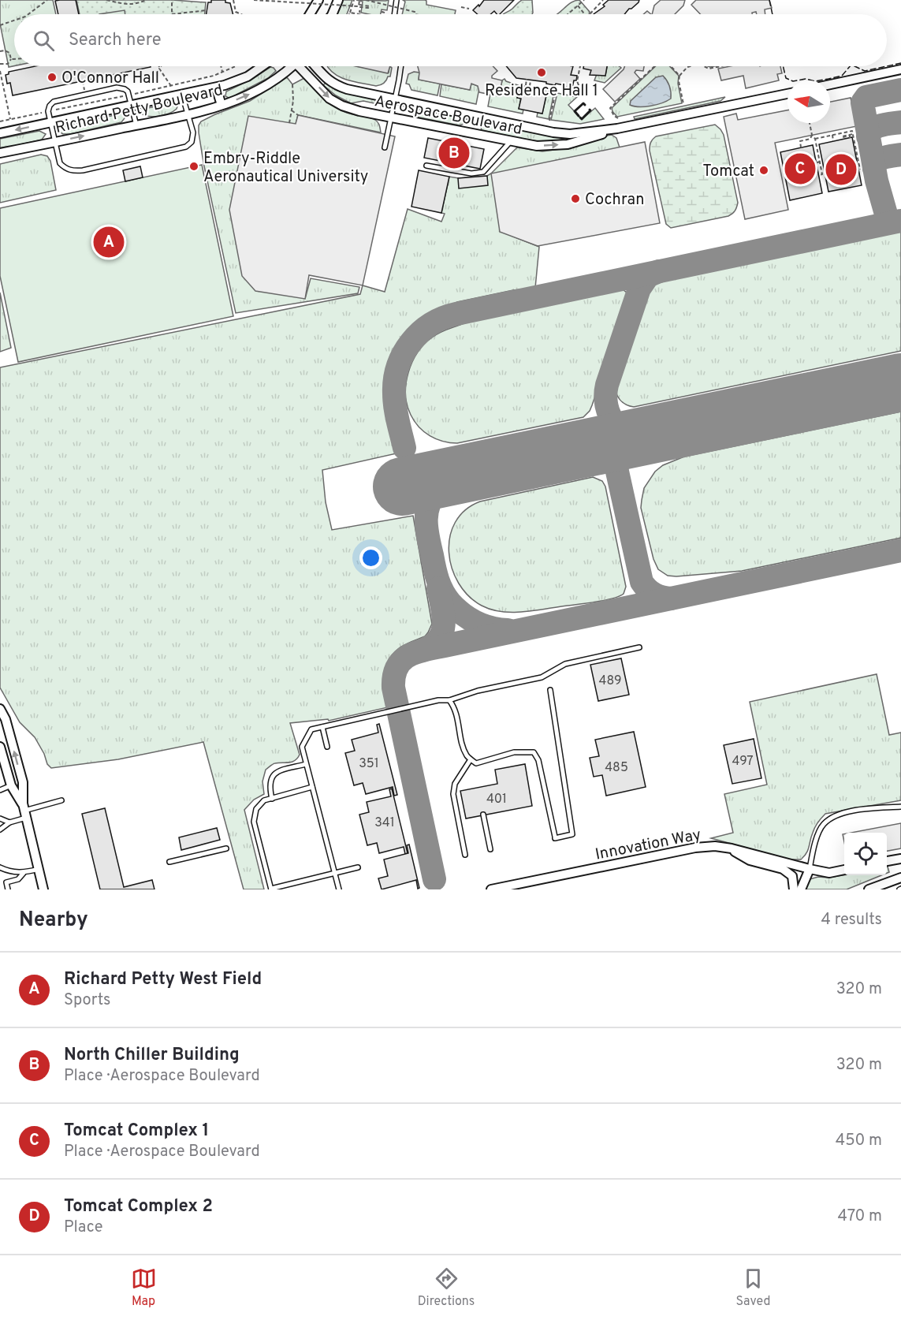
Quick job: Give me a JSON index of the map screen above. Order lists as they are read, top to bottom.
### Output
{
  "streets": {
    "street": ["Richard Petty Boulevard", "Aerospace Boulevard", "Innovation Way"]
  },
  "places": [
    "Residence Hall 1",
    "O'Connor Hall",
    "Embry-Riddle Aeronautical University",
    "Tomcat",
    "Cochran"
  ],
  "house_numbers": [
    "489",
    "497",
    "351",
    "485",
    "401",
    "341"
  ],
  "north": "left",
  "page": {
    "search": "Search here",
    "pins": [
      "B",
      "C",
      "D",
      "A"
    ],
    "heading": ["Nearby", "4 results"],
    "list": [
      {
        "mark": "A",
        "name": "Richard Petty West Field",
        "note": "Sports",
        "value": "320 m"
      },
      {
        "mark": "B",
        "name": "North Chiller Building",
        "note": "Place · Aerospace Boulevard",
        "value": "320 m"
      },
      {
        "mark": "C",
        "name": "Tomcat Complex 1",
        "note": "Place · Aerospace Boulevard",
        "value": "450 m"
      },
      {
        "mark": "D",
        "name": "Tomcat Complex 2",
        "note": "Place",
        "value": "470 m"
      }
    ],
    "nav": ["Map", "Directions", "Saved"]
  }
}
